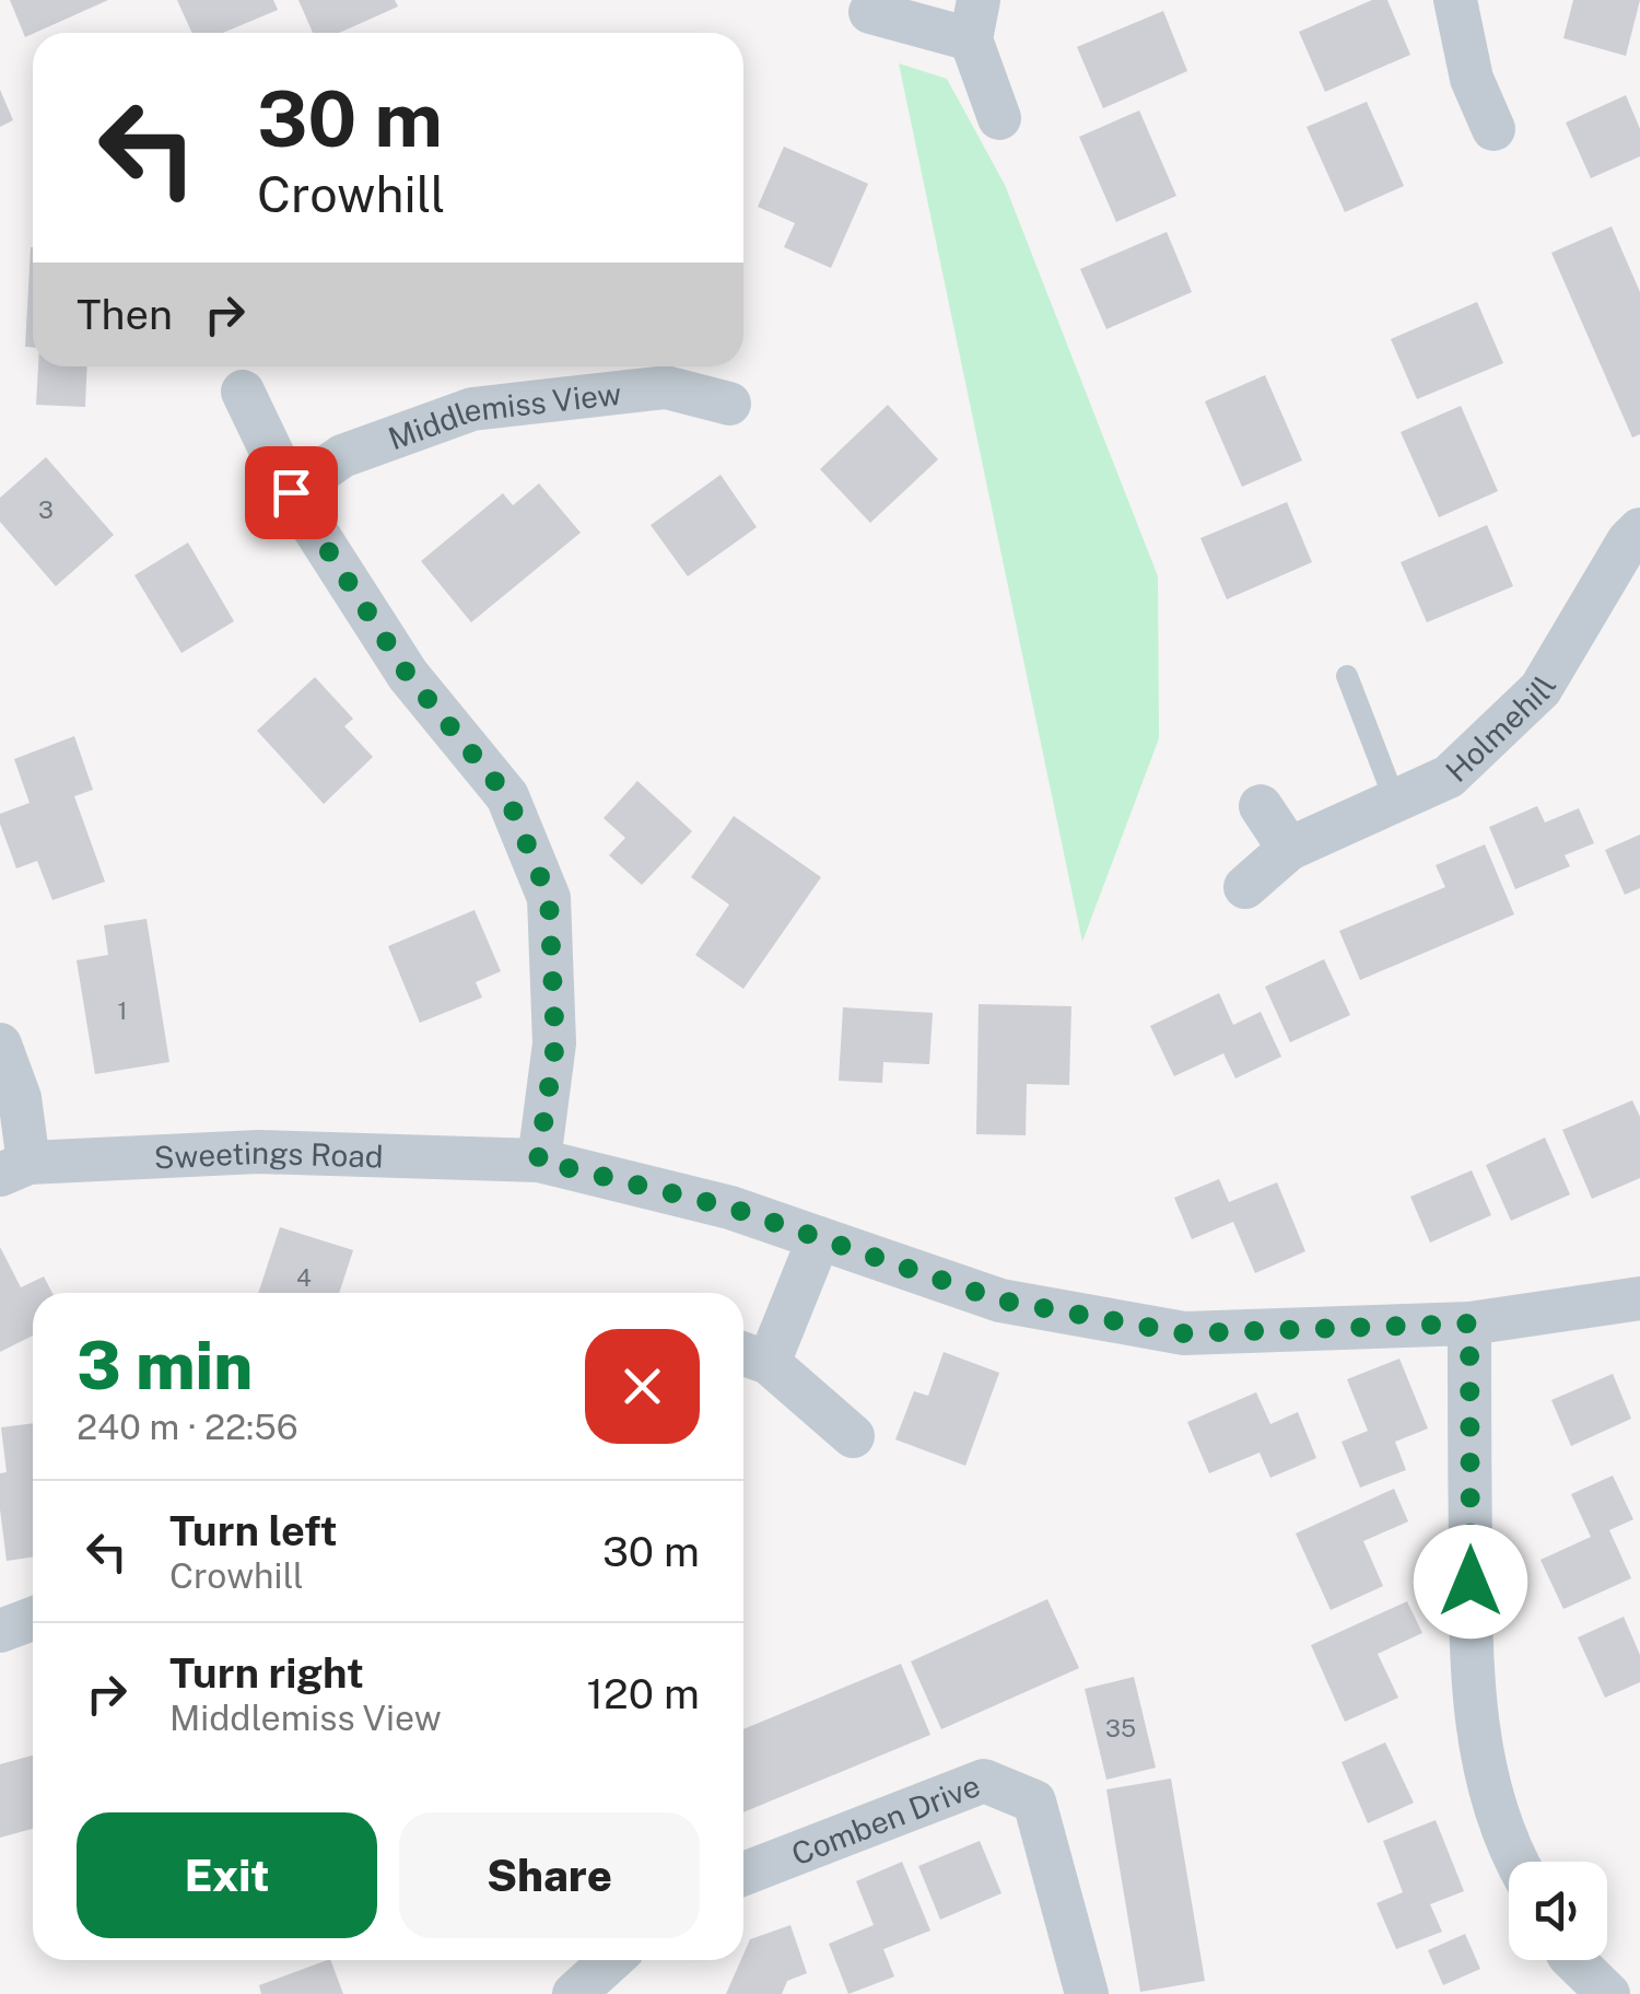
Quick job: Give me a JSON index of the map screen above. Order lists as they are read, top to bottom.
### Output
{
  "streets": {
    "street": [
      "Middlemiss View",
      "Holmehill",
      "Sweetings Road",
      "Comben Drive"
    ]
  },
  "house_numbers": [
    "3",
    "1",
    "4",
    "35"
  ],
  "page": {
    "turn": ["30 m", "Crowhill"],
    "then": "Then",
    "heading": ["3 min", "240 m · 22:56"],
    "list": [
      {
        "name": "Turn left",
        "note": "Crowhill",
        "value": "30 m"
      },
      {
        "name": "Turn right",
        "note": "Middlemiss View",
        "value": "120 m"
      }
    ],
    "buttons": ["Exit", "Share"]
  }
}
